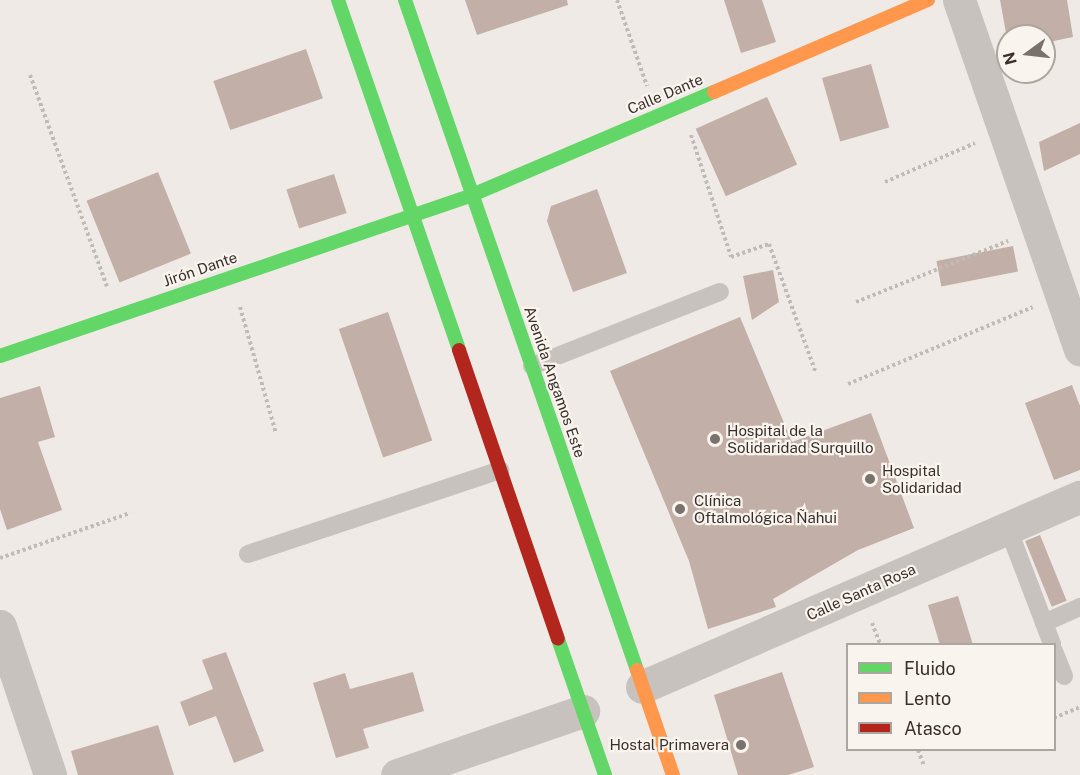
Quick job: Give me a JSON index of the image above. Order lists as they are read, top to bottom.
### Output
{
  "streets": {
    "main road": ["Calle Dante", "Jirón Dante", "Avenida Angamos Este"],
    "street": ["Calle Santa Rosa"]
  },
  "crossings": [
    ["Calle Dante", "Jirón Dante"],
    ["Calle Dante", "Avenida Angamos Este"],
    ["Avenida Angamos Este", "Calle Santa Rosa"]
  ],
  "places": [
    "Hospital de la Solidaridad Surquillo",
    "Hospital Solidaridad",
    "Clínica Oftalmológica Ñahui",
    "Hostal Primavera"
  ],
  "legend": ["Fluido", "Lento", "Atasco"],
  "north": "left"
}
